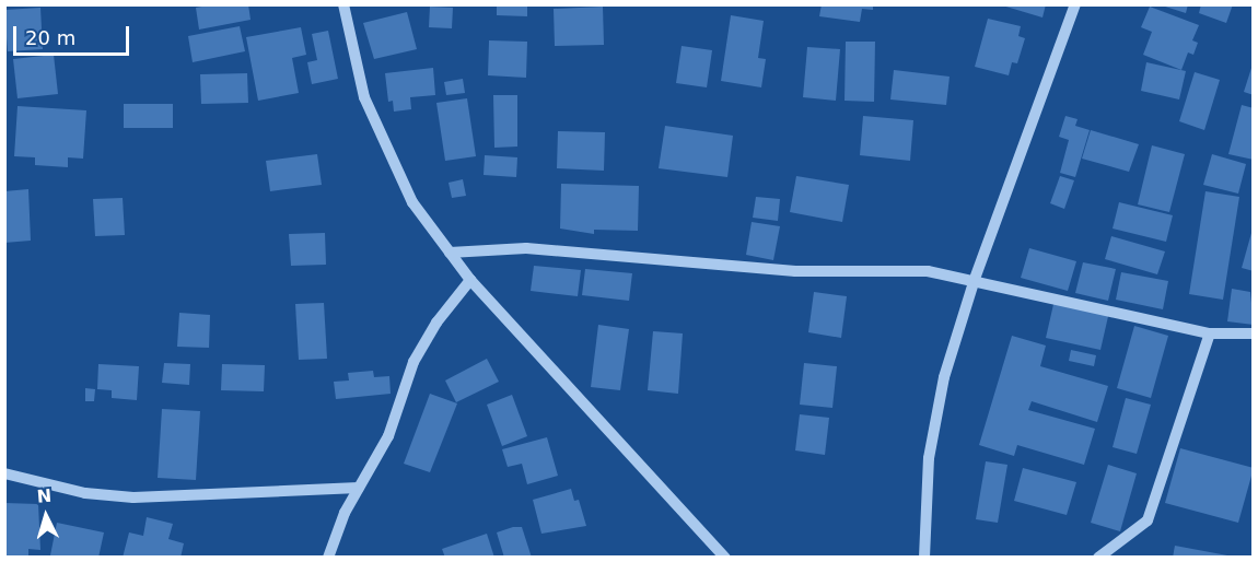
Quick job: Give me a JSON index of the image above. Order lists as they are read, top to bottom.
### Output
{
  "scale_bar": "20 m",
  "north": "top"
}
